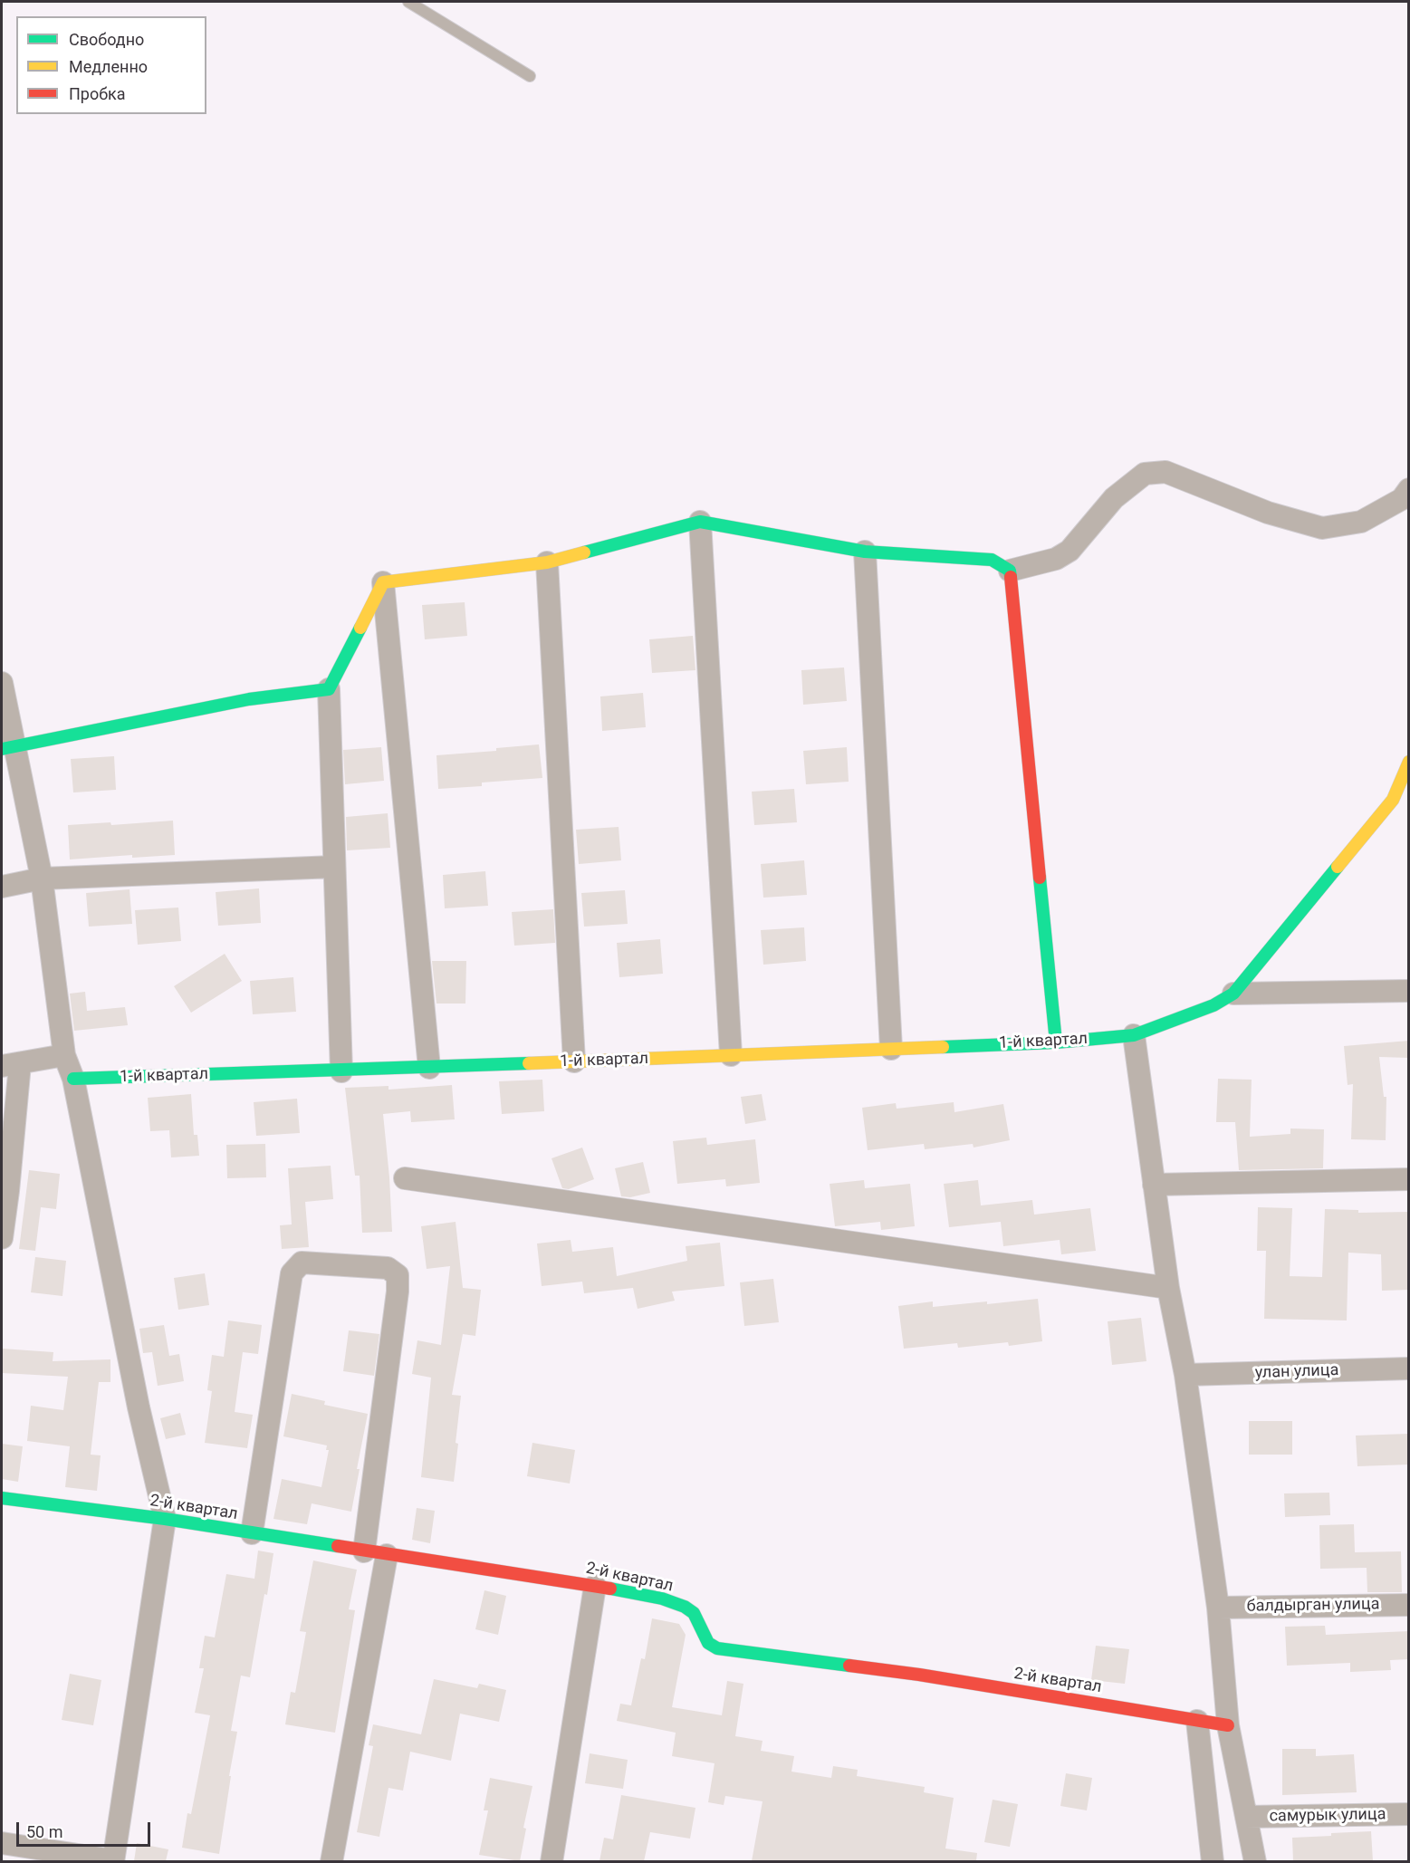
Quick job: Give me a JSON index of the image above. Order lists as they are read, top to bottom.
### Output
{
  "streets": {
    "street": [
      "1-й квартал",
      "улан улица",
      "2-й квартал",
      "балдырган улица",
      "самурык улица"
    ]
  },
  "legend": ["Свободно", "Медленно", "Пробка"],
  "scale_bar": "50 m"
}
